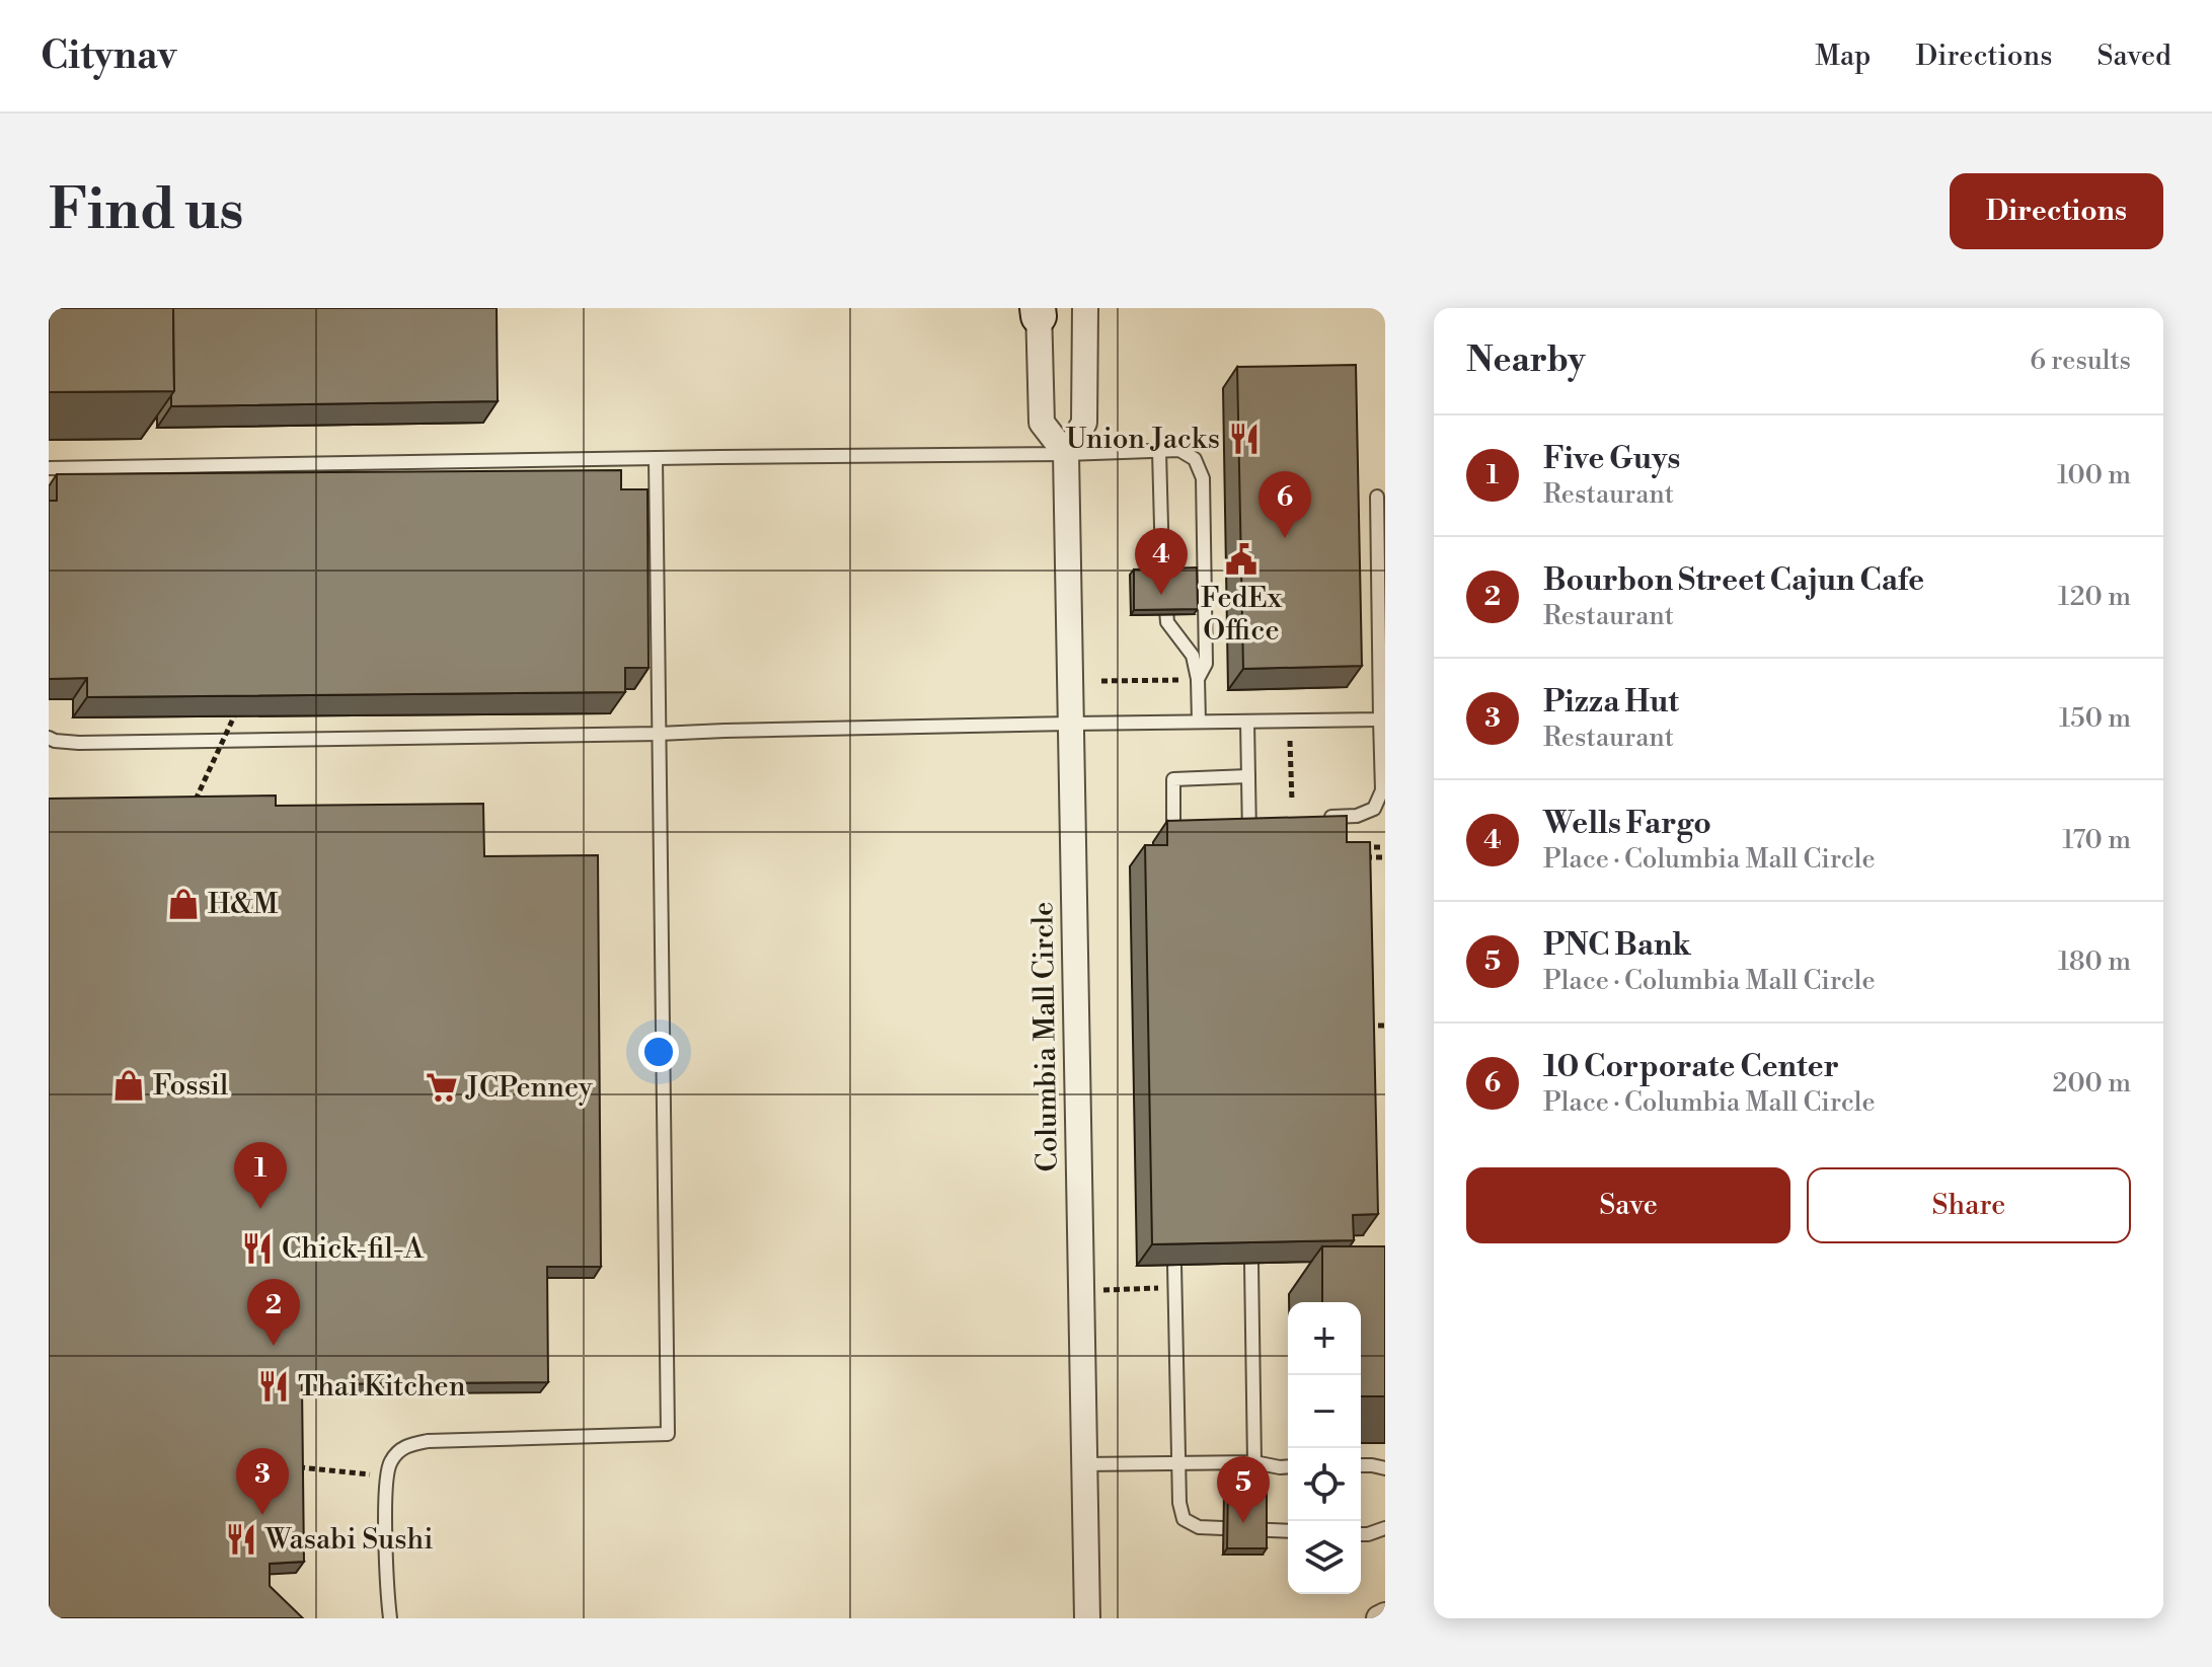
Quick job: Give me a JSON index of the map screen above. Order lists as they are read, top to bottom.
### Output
{
  "streets": {
    "street": ["Columbia Mall Circle"]
  },
  "places": {
    "restaurant": [
      "Union Jacks",
      "Chick-fil-A",
      "Thai Kitchen",
      "Wasabi Sushi"
    ],
    "public building": ["FedEx Office"],
    "shop": ["H&M", "Fossil"],
    "supermarket": ["JCPenney"]
  },
  "page": {
    "header": "Citynav",
    "nav": ["Map", "Directions", "Saved"],
    "buttons": [
      "Directions",
      ["Save", "Share"]
    ],
    "title": "Find us",
    "heading": ["Nearby", "6 results"],
    "list": [
      {
        "mark": "1",
        "name": "Five Guys",
        "note": "Restaurant",
        "value": "100 m"
      },
      {
        "mark": "2",
        "name": "Bourbon Street Cajun Cafe",
        "note": "Restaurant",
        "value": "120 m"
      },
      {
        "mark": "3",
        "name": "Pizza Hut",
        "note": "Restaurant",
        "value": "150 m"
      },
      {
        "mark": "4",
        "name": "Wells Fargo",
        "note": "Place · Columbia Mall Circle",
        "value": "170 m"
      },
      {
        "mark": "5",
        "name": "PNC Bank",
        "note": "Place · Columbia Mall Circle",
        "value": "180 m"
      },
      {
        "mark": "6",
        "name": "10 Corporate Center",
        "note": "Place · Columbia Mall Circle",
        "value": "200 m"
      }
    ],
    "pins": [
      "6",
      "4",
      "1",
      "2",
      "3",
      "5"
    ],
    "map_buttons": ["+", "−"]
  }
}
